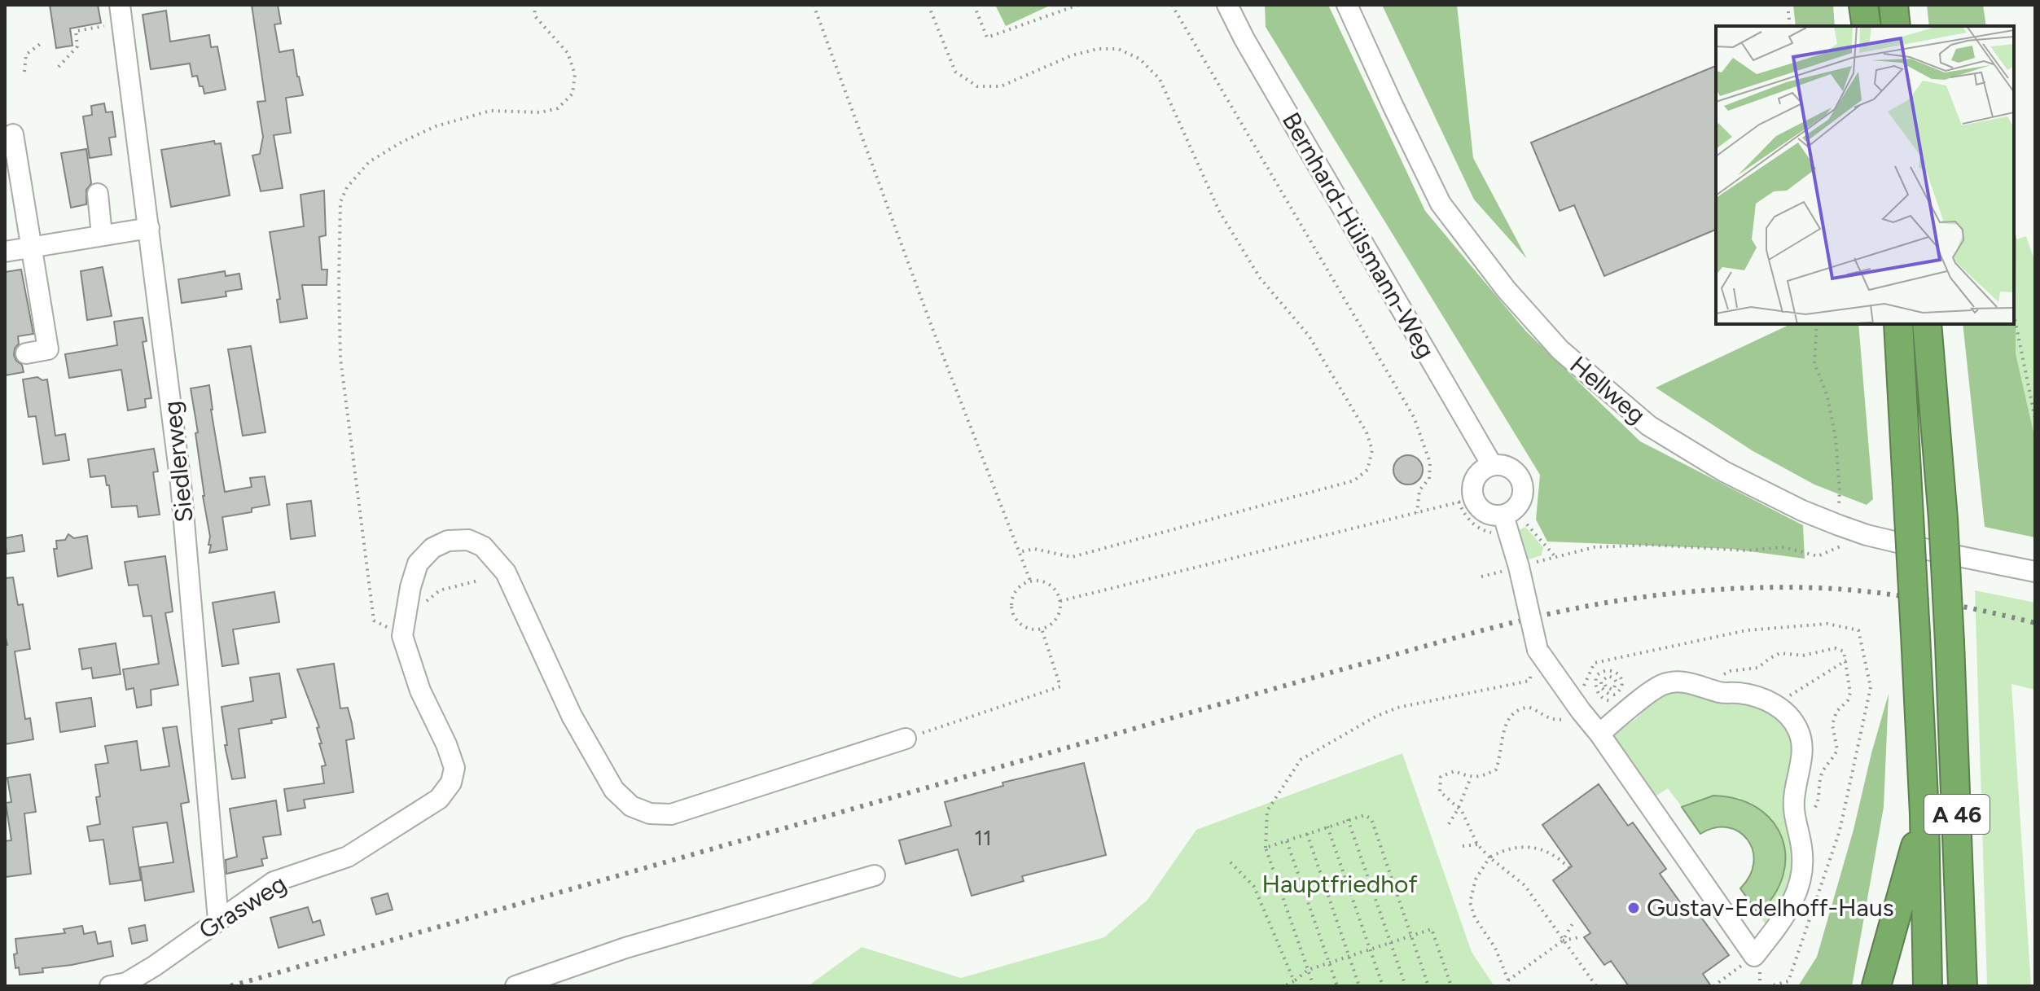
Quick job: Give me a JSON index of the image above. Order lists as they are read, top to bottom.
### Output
{
  "streets": {
    "highway": ["A 46"],
    "street": [
      "Bernhard-Hülsmann-Weg",
      "Hellweg",
      "Siedlerweg",
      "Grasweg"
    ]
  },
  "crossings": [
    ["Siedlerweg", "Grasweg"]
  ],
  "parks": ["Hauptfriedhof"],
  "places": ["Gustav-Edelhoff-Haus"],
  "house_numbers": ["11"]
}
